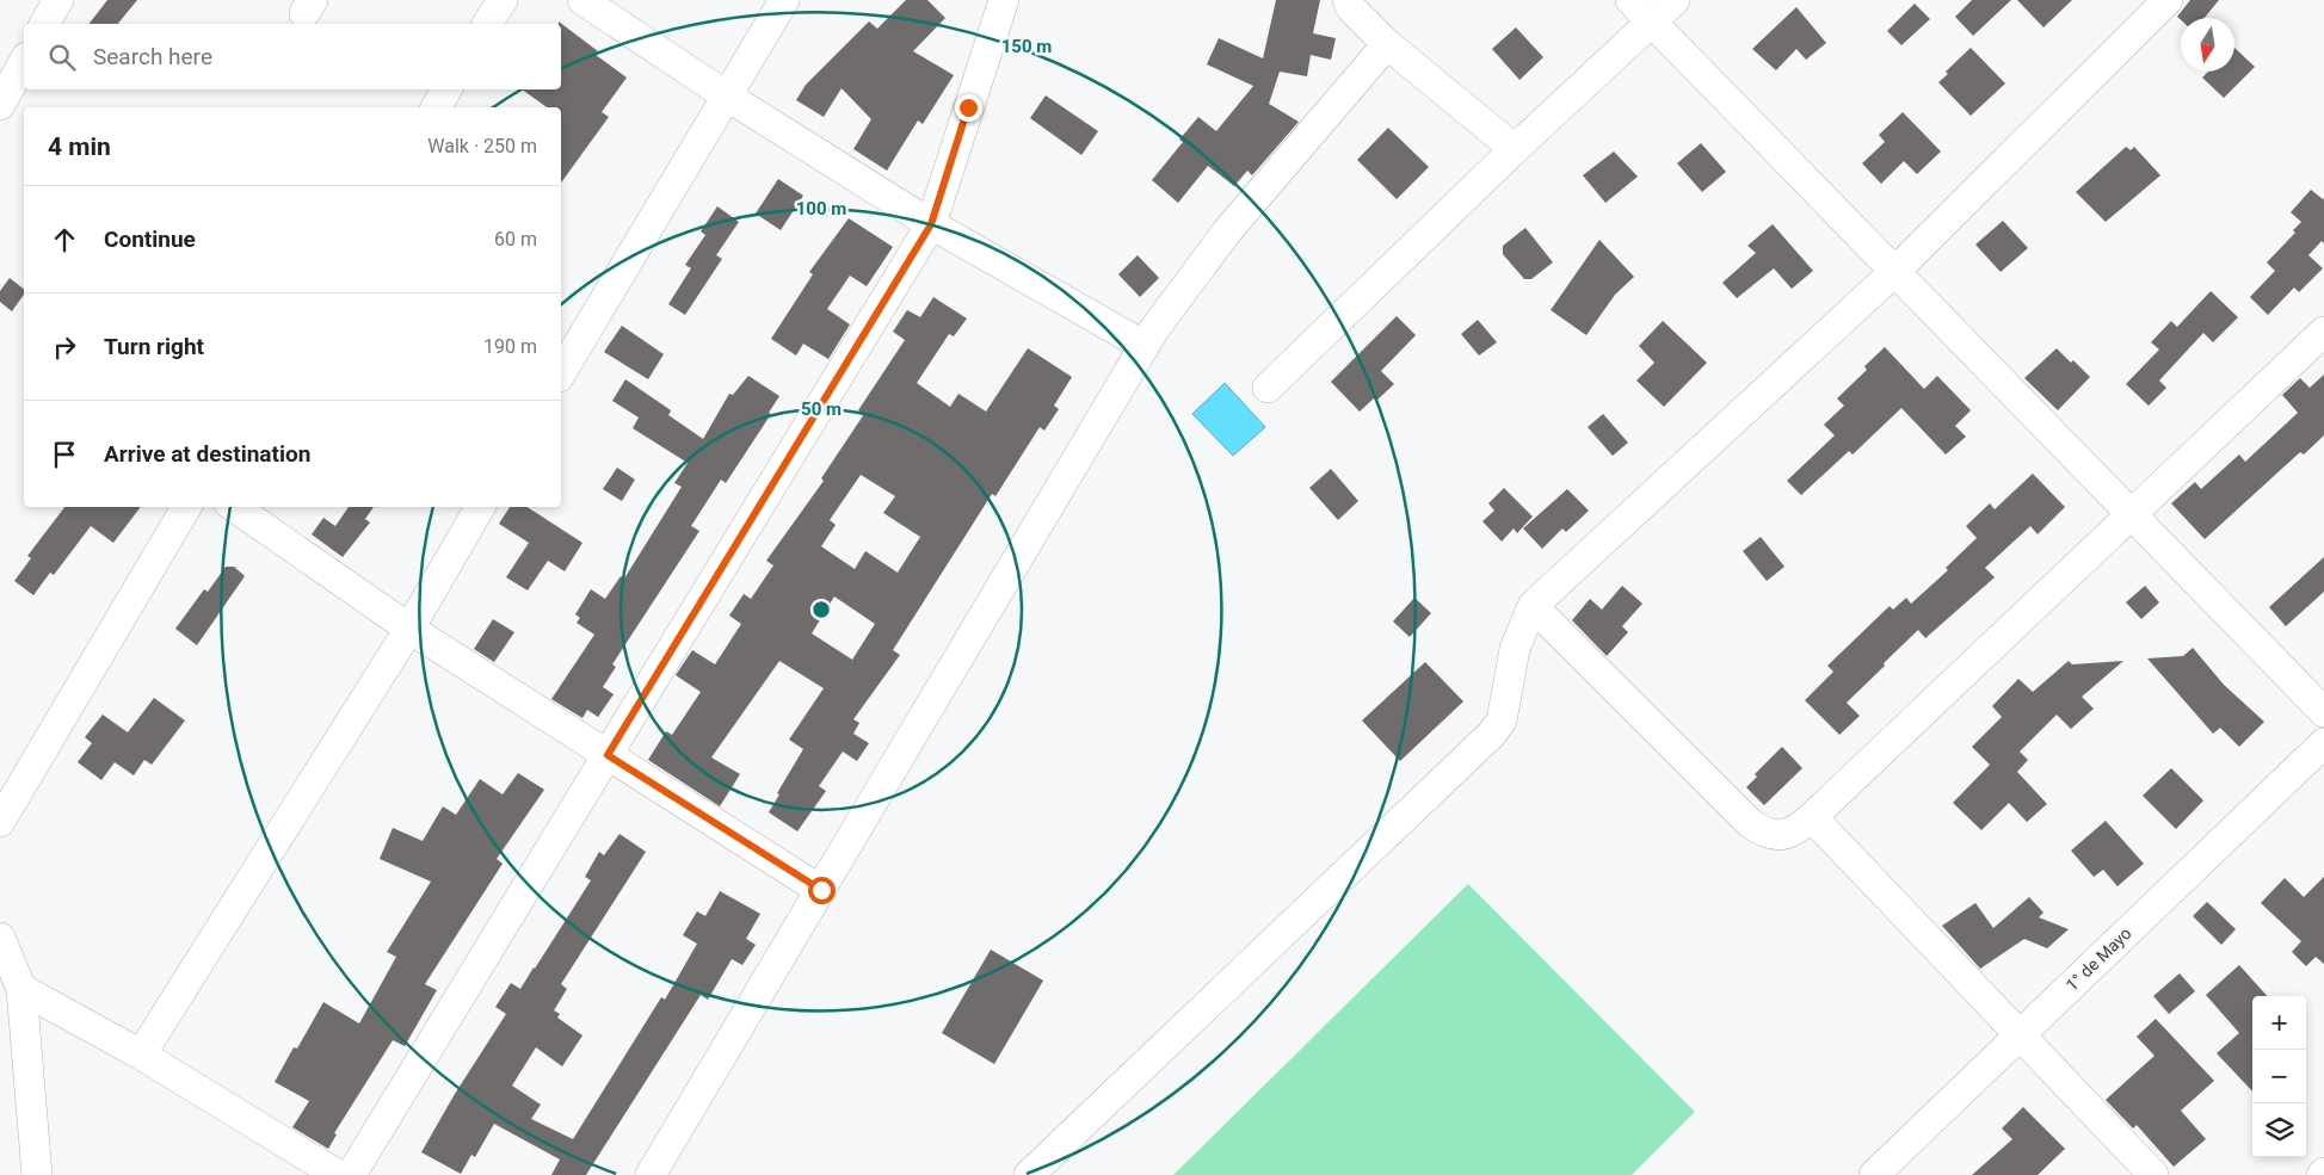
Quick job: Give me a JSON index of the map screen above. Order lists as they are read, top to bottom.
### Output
{
  "streets": {
    "street": ["1° de Mayo"]
  },
  "north": "bottom",
  "page": {
    "search": "Search here",
    "heading": ["4 min", "Walk · 250 m"],
    "list": [
      ["Continue", "60 m"],
      ["Turn right", "190 m"],
      "Arrive at destination"
    ],
    "map_buttons": ["+", "−"]
  },
  "rings": ["150 m", "100 m", "50 m"]
}
